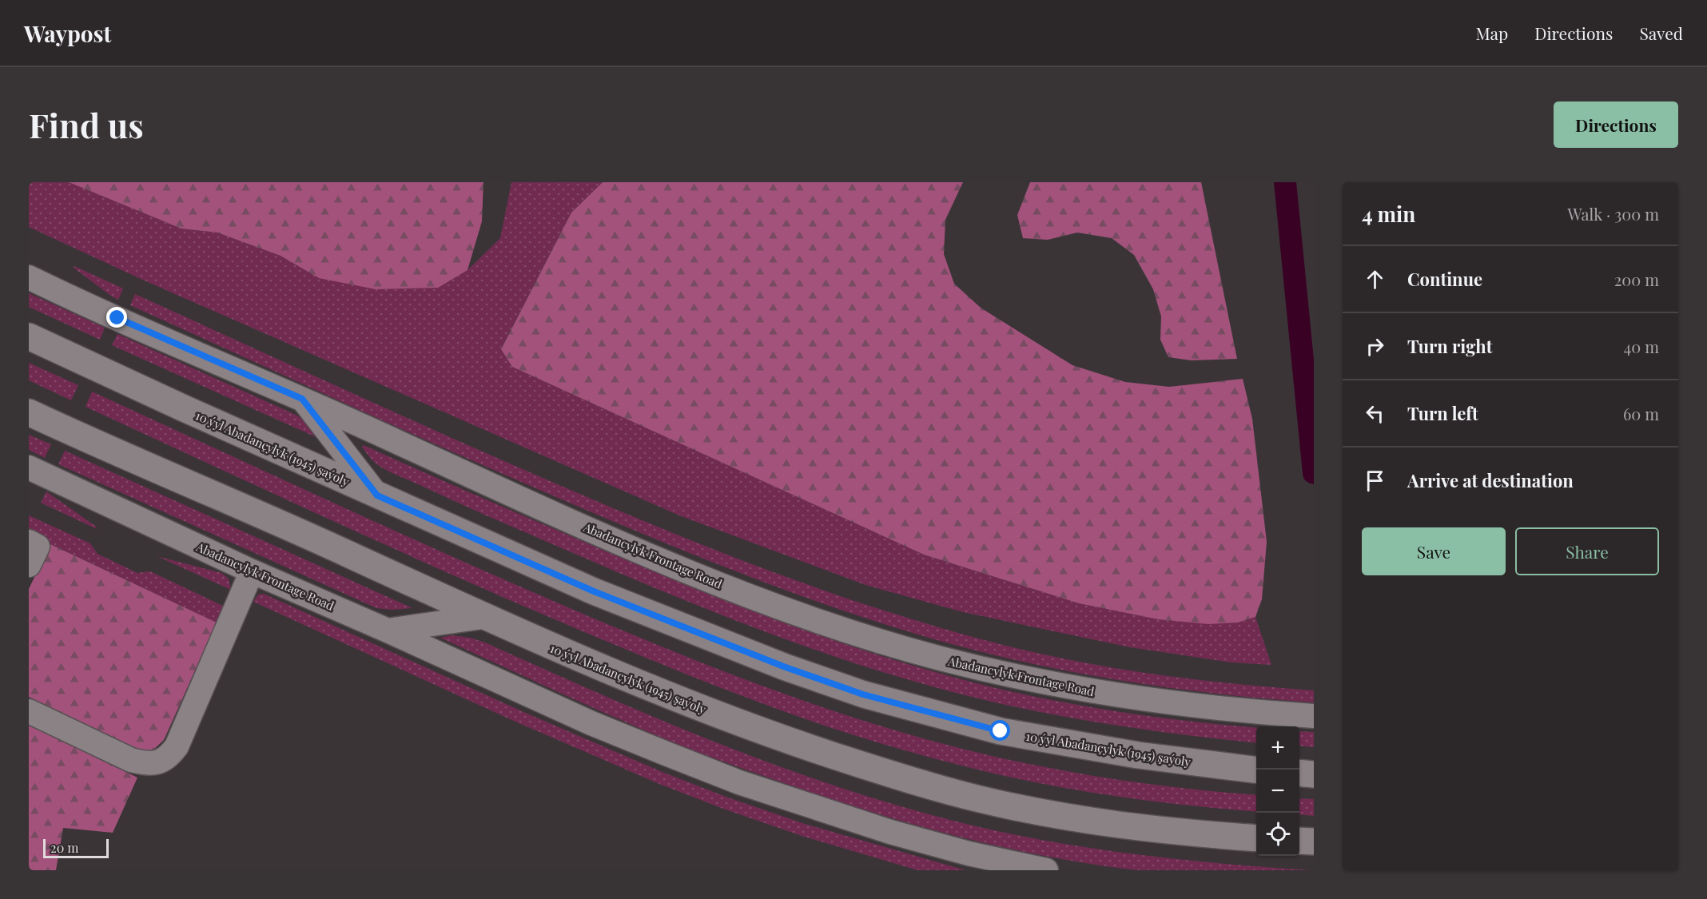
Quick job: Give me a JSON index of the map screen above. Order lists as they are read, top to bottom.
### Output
{
  "streets": {
    "main road": ["10 ýyl Abadançylyk (1945) şaýoly"],
    "street": ["Abadancylyk Frontage Road"]
  },
  "scale_bar": "20 m",
  "page": {
    "header": "Waypost",
    "nav": ["Map", "Directions", "Saved"],
    "buttons": [
      "Directions",
      ["Save", "Share"]
    ],
    "title": "Find us",
    "heading": ["4 min", "Walk · 300 m"],
    "list": [
      ["Continue", "200 m"],
      ["Turn right", "40 m"],
      ["Turn left", "60 m"],
      "Arrive at destination"
    ],
    "map_buttons": ["+", "−"],
    "scale": "20 m"
  }
}
